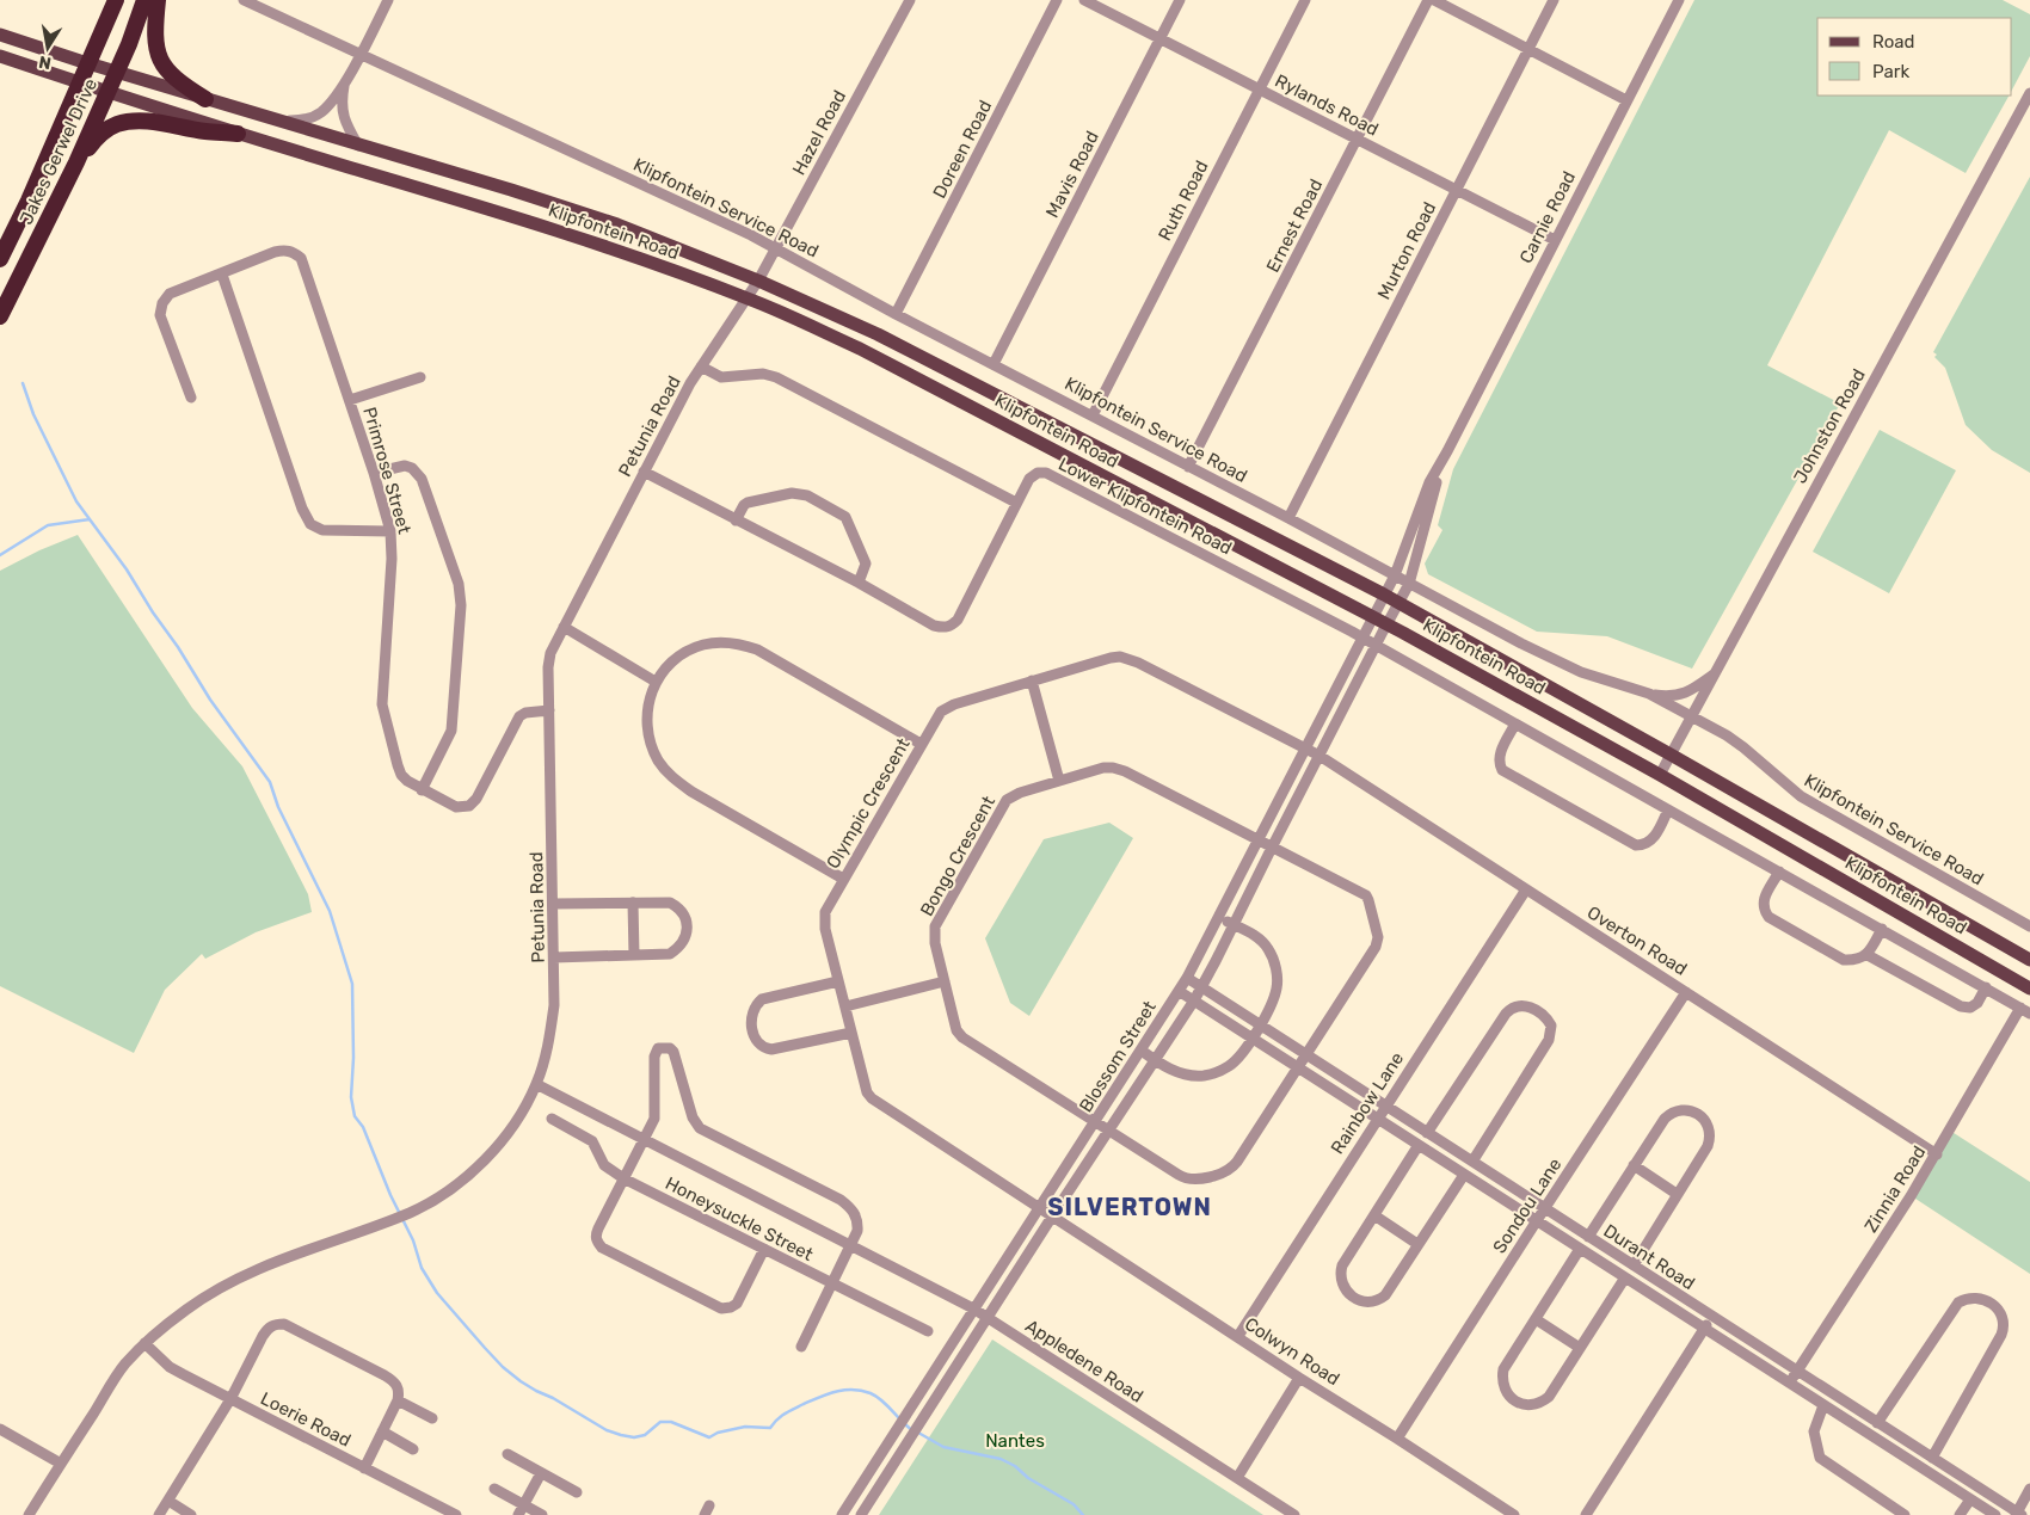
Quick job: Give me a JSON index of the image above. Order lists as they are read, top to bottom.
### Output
{
  "streets": {
    "highway": ["Jakes Gerwel Drive"],
    "main road": ["Klipfontein Road"],
    "street": [
      "Rylands Road",
      "Hazel Road",
      "Doreen Road",
      "Mavis Road",
      "Ruth Road",
      "Klipfontein Service Road",
      "Carnie Road",
      "Ernest Road",
      "Murton Road",
      "Petunia Road",
      "Johnston Road",
      "Primrose Street",
      "Lower Klipfontein Road",
      "Olympic Crescent",
      "Bongo Crescent",
      "Overton Road",
      "Blossom Street",
      "Rainbow Lane",
      "Zinnia Road",
      "Sondou Lane",
      "Honeysuckle Street",
      "Durant Road",
      "Colwyn Road",
      "Appledene Road",
      "Loerie Road"
    ]
  },
  "crossings": [
    ["Rylands Road", "Mavis Road"],
    ["Rylands Road", "Ruth Road"],
    ["Rylands Road", "Carnie Road"],
    ["Rylands Road", "Ernest Road"],
    ["Rylands Road", "Murton Road"],
    ["Hazel Road", "Klipfontein Service Road"],
    ["Hazel Road", "Klipfontein Road"],
    ["Hazel Road", "Petunia Road"],
    ["Doreen Road", "Klipfontein Service Road"],
    ["Jakes Gerwel Drive", "Klipfontein Road"],
    ["Mavis Road", "Klipfontein Service Road"],
    ["Ruth Road", "Klipfontein Service Road"],
    ["Klipfontein Service Road", "Carnie Road"],
    ["Klipfontein Service Road", "Ernest Road"],
    ["Klipfontein Service Road", "Murton Road"],
    ["Klipfontein Service Road", "Johnston Road"],
    ["Carnie Road", "Klipfontein Road"],
    ["Carnie Road", "Blossom Street"],
    ["Klipfontein Road", "Petunia Road"],
    ["Klipfontein Road", "Johnston Road"],
    ["Klipfontein Road", "Blossom Street"],
    ["Petunia Road", "Primrose Street"],
    ["Petunia Road", "Appledene Road"],
    ["Petunia Road", "Loerie Road"],
    ["Lower Klipfontein Road", "Blossom Street"],
    ["Lower Klipfontein Road", "Zinnia Road"],
    ["Olympic Crescent", "Overton Road"],
    ["Olympic Crescent", "Blossom Street"],
    ["Olympic Crescent", "Colwyn Road"],
    ["Bongo Crescent", "Blossom Street"],
    ["Bongo Crescent", "Durant Road"],
    ["Overton Road", "Blossom Street"],
    ["Overton Road", "Rainbow Lane"],
    ["Overton Road", "Zinnia Road"],
    ["Overton Road", "Sondou Lane"],
    ["Blossom Street", "Durant Road"],
    ["Blossom Street", "Colwyn Road"],
    ["Blossom Street", "Appledene Road"],
    ["Rainbow Lane", "Durant Road"],
    ["Rainbow Lane", "Colwyn Road"],
    ["Zinnia Road", "Durant Road"],
    ["Sondou Lane", "Durant Road"],
    ["Sondou Lane", "Colwyn Road"]
  ],
  "districts": ["SILVERTOWN"],
  "parks": ["Nantes"],
  "legend": ["Road", "Park"],
  "north": "bottom"
}
